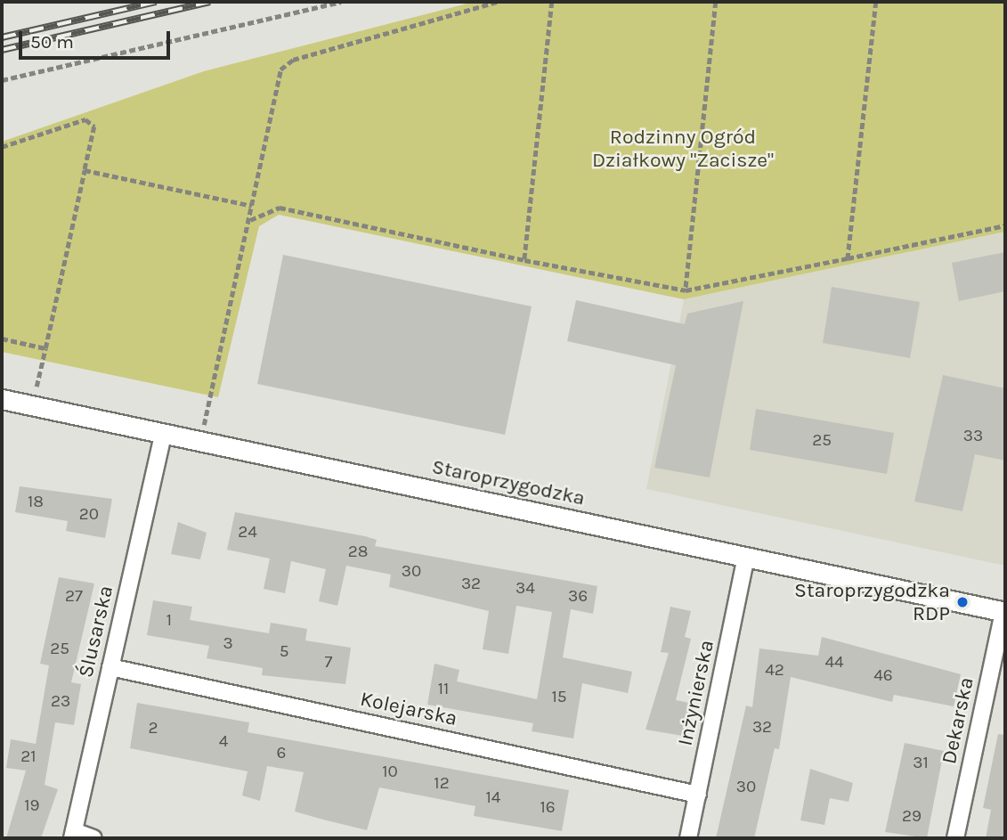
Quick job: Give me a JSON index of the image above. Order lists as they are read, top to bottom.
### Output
{
  "streets": {
    "street": [
      "Staroprzygodzka",
      "Ślusarska",
      "Inżynierska",
      "Kolejarska",
      "Dekarska"
    ]
  },
  "crossings": [
    ["Staroprzygodzka", "Ślusarska"],
    ["Staroprzygodzka", "Inżynierska"],
    ["Staroprzygodzka", "Dekarska"],
    ["Ślusarska", "Kolejarska"],
    ["Inżynierska", "Kolejarska"]
  ],
  "parks": ["Rodzinny Ogród Działkowy \"Zacisze\""],
  "places": ["Staroprzygodzka RDP"],
  "house_numbers": [
    "33",
    "25",
    "18",
    "20",
    "24",
    "28",
    "30",
    "32",
    "34",
    "27",
    "36",
    "1",
    "3",
    "25",
    "5",
    "7",
    "44",
    "42",
    "46",
    "11",
    "15",
    "23",
    "32",
    "2",
    "4",
    "6",
    "21",
    "31",
    "10",
    "12",
    "30",
    "14",
    "19",
    "16",
    "29"
  ],
  "scale_bar": "50 m"
}
